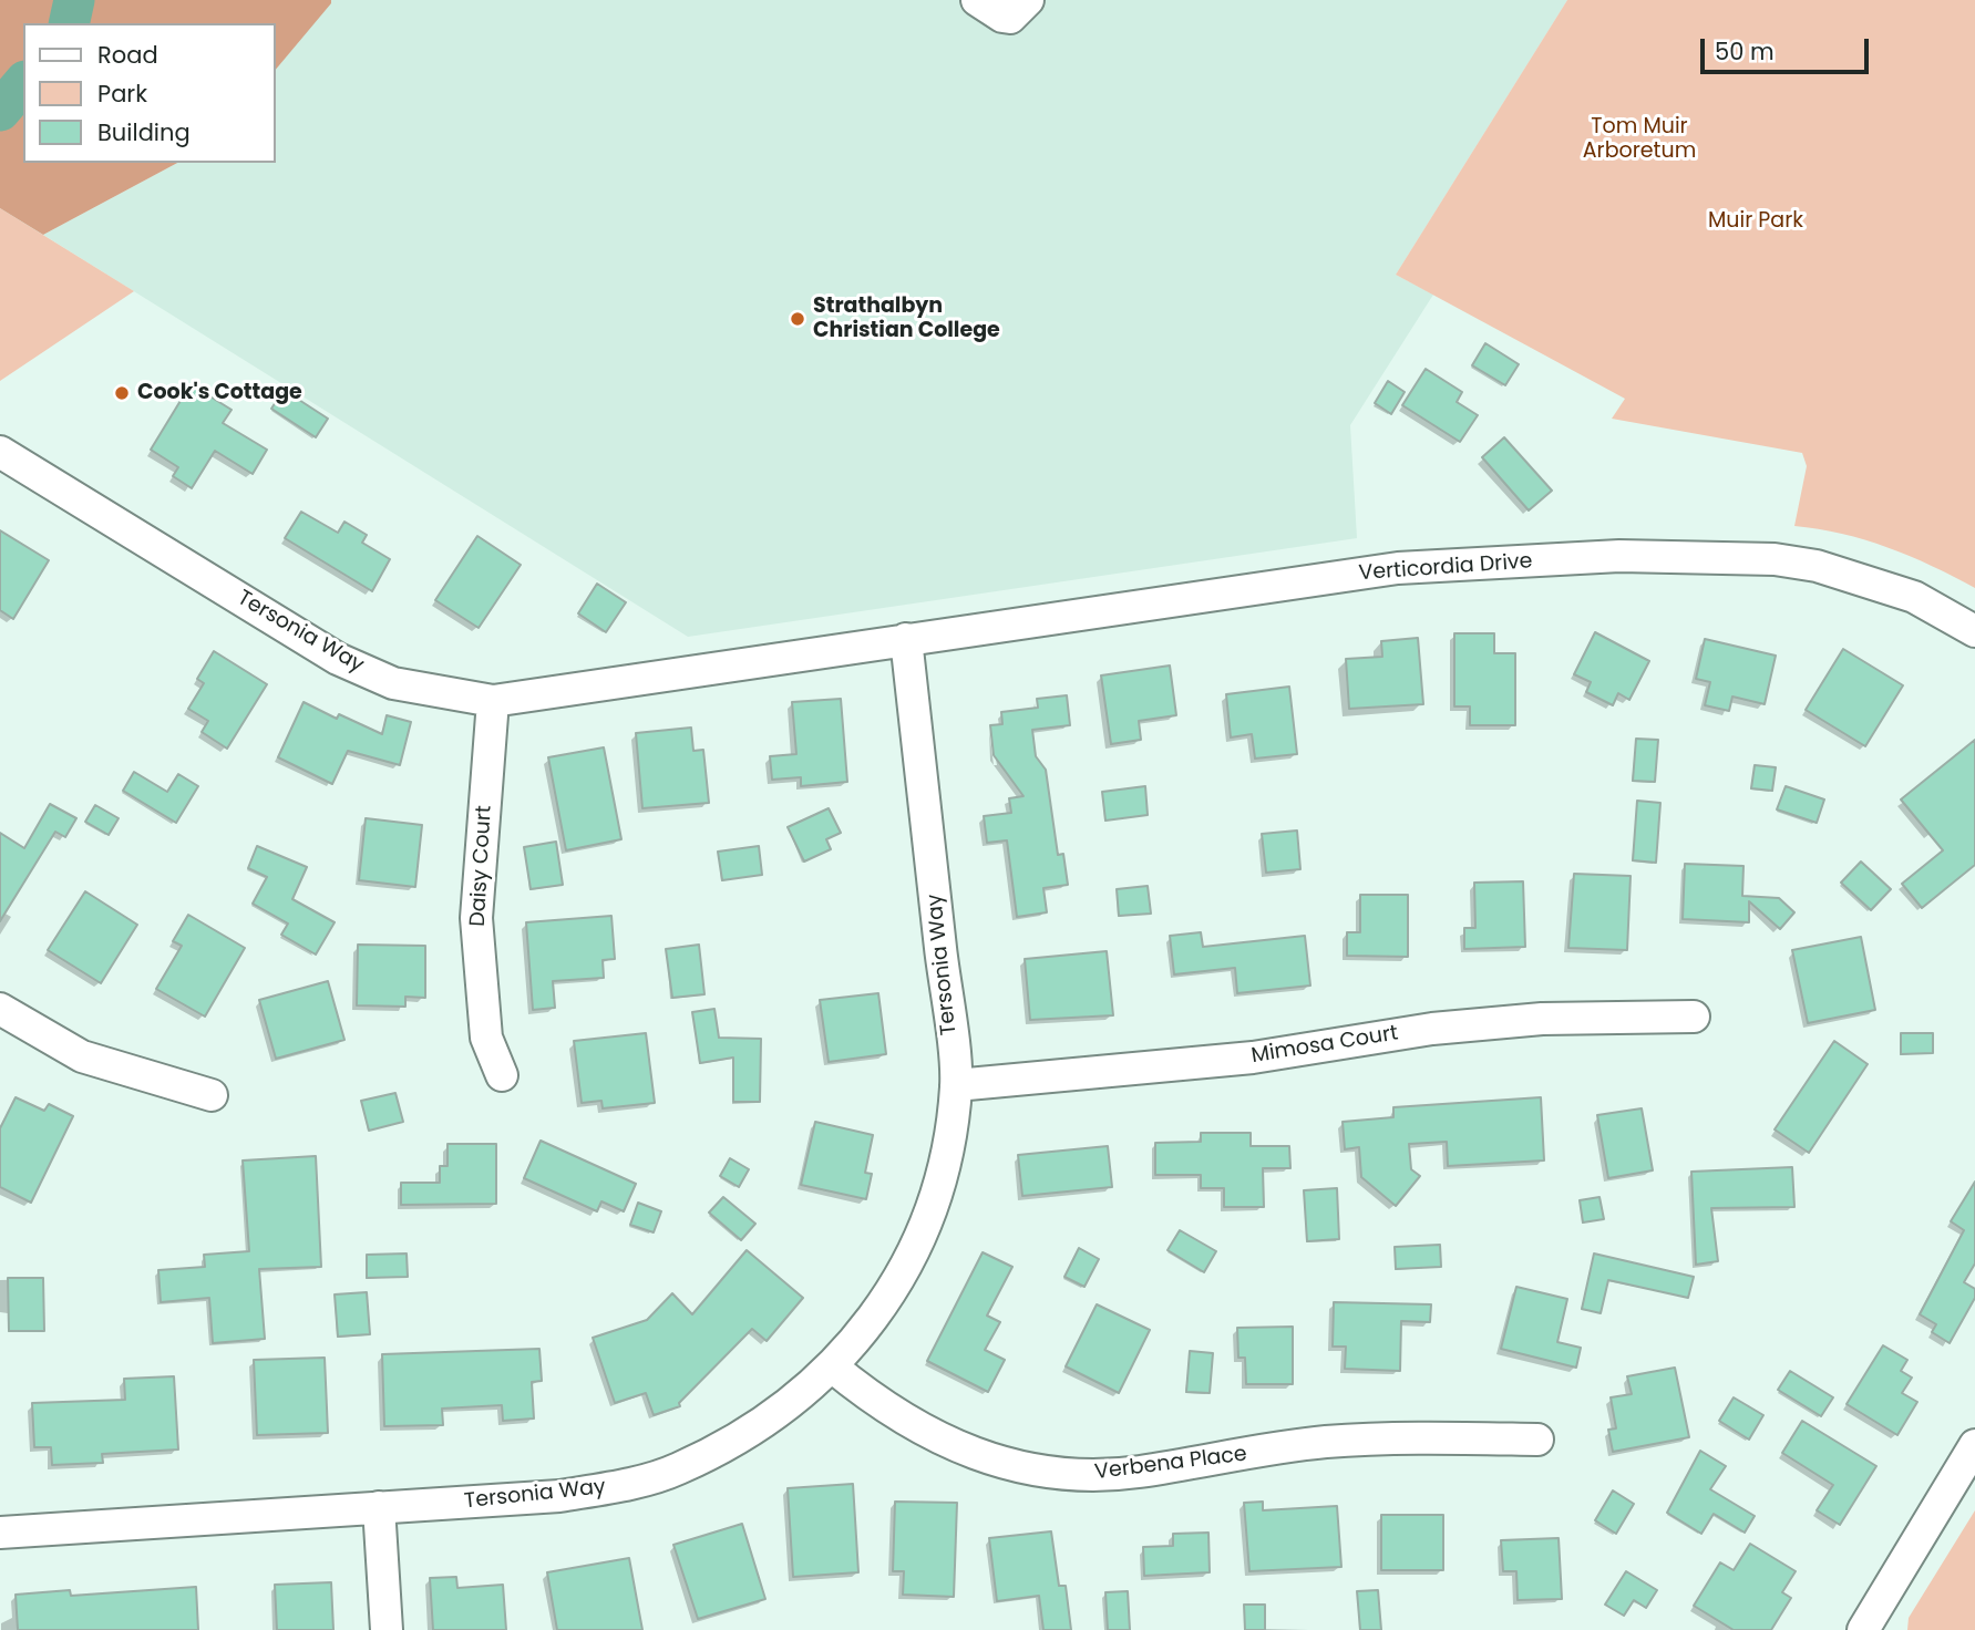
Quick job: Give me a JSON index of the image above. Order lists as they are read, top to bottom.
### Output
{
  "streets": {
    "street": [
      "Verticordia Drive",
      "Tersonia Way",
      "Daisy Court",
      "Mimosa Court",
      "Verbena Place"
    ]
  },
  "crossings": [
    ["Verticordia Drive", "Tersonia Way"],
    ["Tersonia Way", "Daisy Court"],
    ["Tersonia Way", "Mimosa Court"],
    ["Tersonia Way", "Verbena Place"]
  ],
  "parks": ["Tom Muir Arboretum", "Muir Park"],
  "places": ["Strathalbyn Christian College", "Cook's Cottage"],
  "legend": ["Road", "Park", "Building"],
  "scale_bar": "50 m"
}
